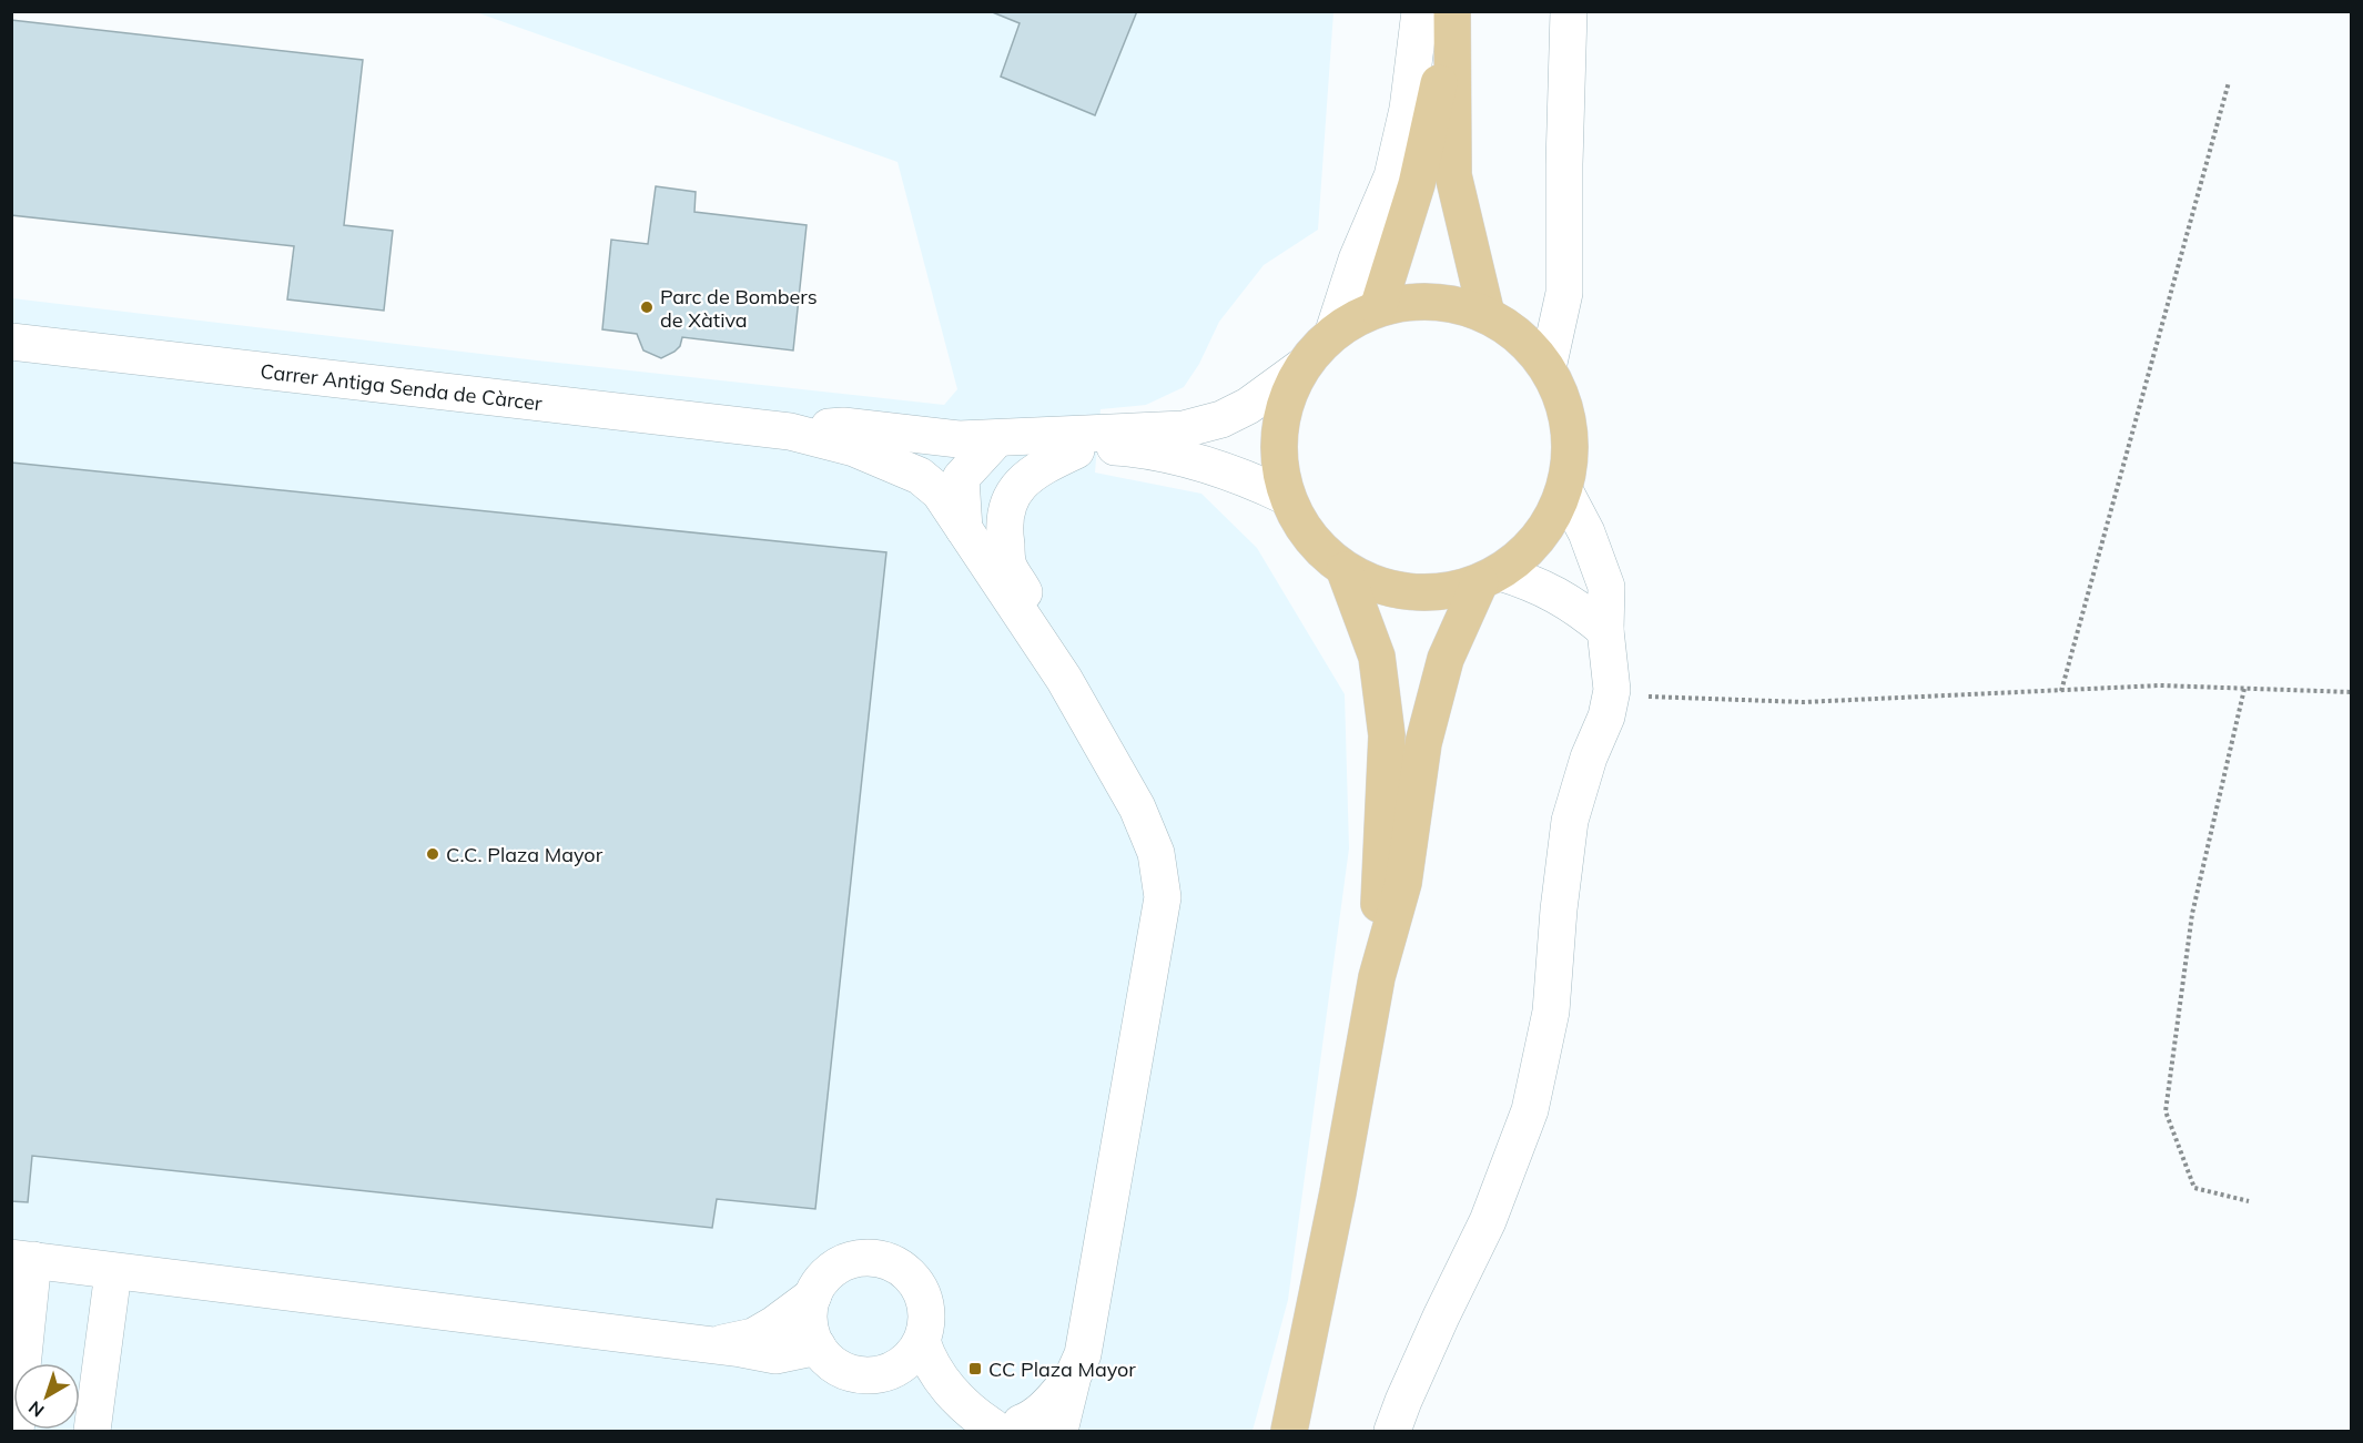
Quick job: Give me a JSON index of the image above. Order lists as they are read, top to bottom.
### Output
{
  "streets": {
    "street": ["Carrer Antiga Senda de Càrcer"]
  },
  "places": {
    "other": ["Parc de Bombers de Xàtiva", "C.C. Plaza Mayor"],
    "transit": ["CC Plaza Mayor"]
  },
  "north": "bottom left"
}
